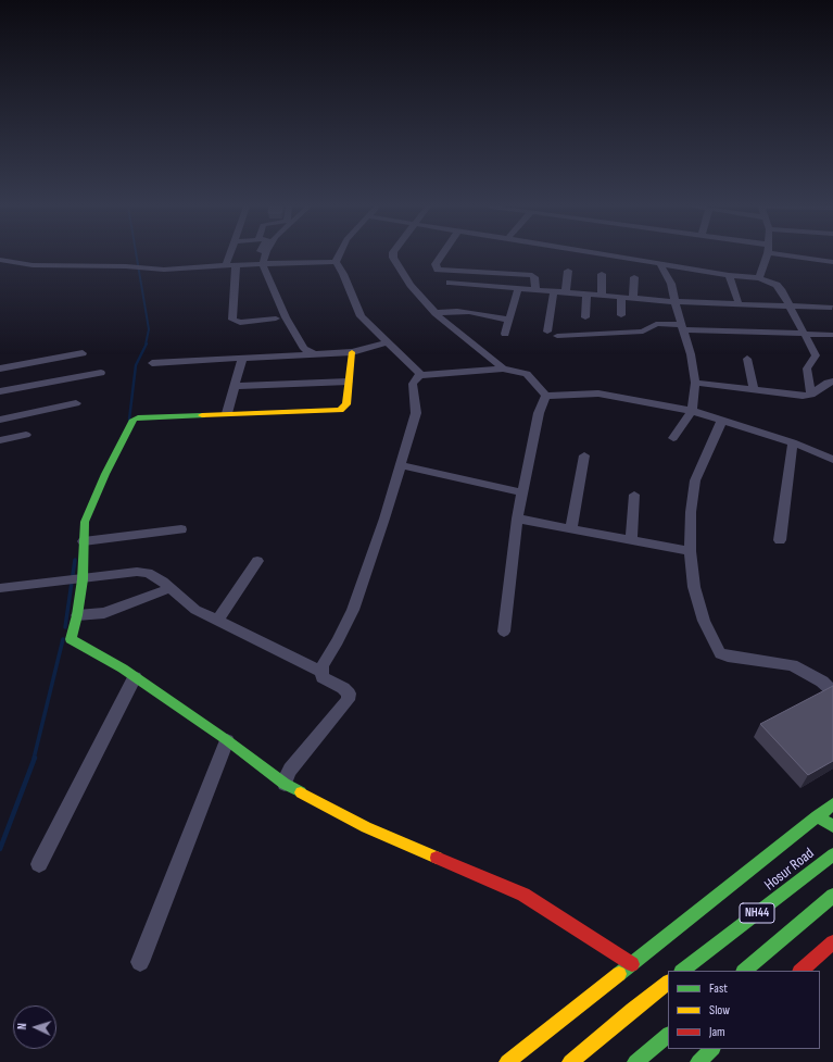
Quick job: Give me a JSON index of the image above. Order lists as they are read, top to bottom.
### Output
{
  "streets": {
    "main road": ["Hosur Road", "NH44"]
  },
  "legend": ["Fast", "Slow", "Jam"],
  "north": "left"
}
